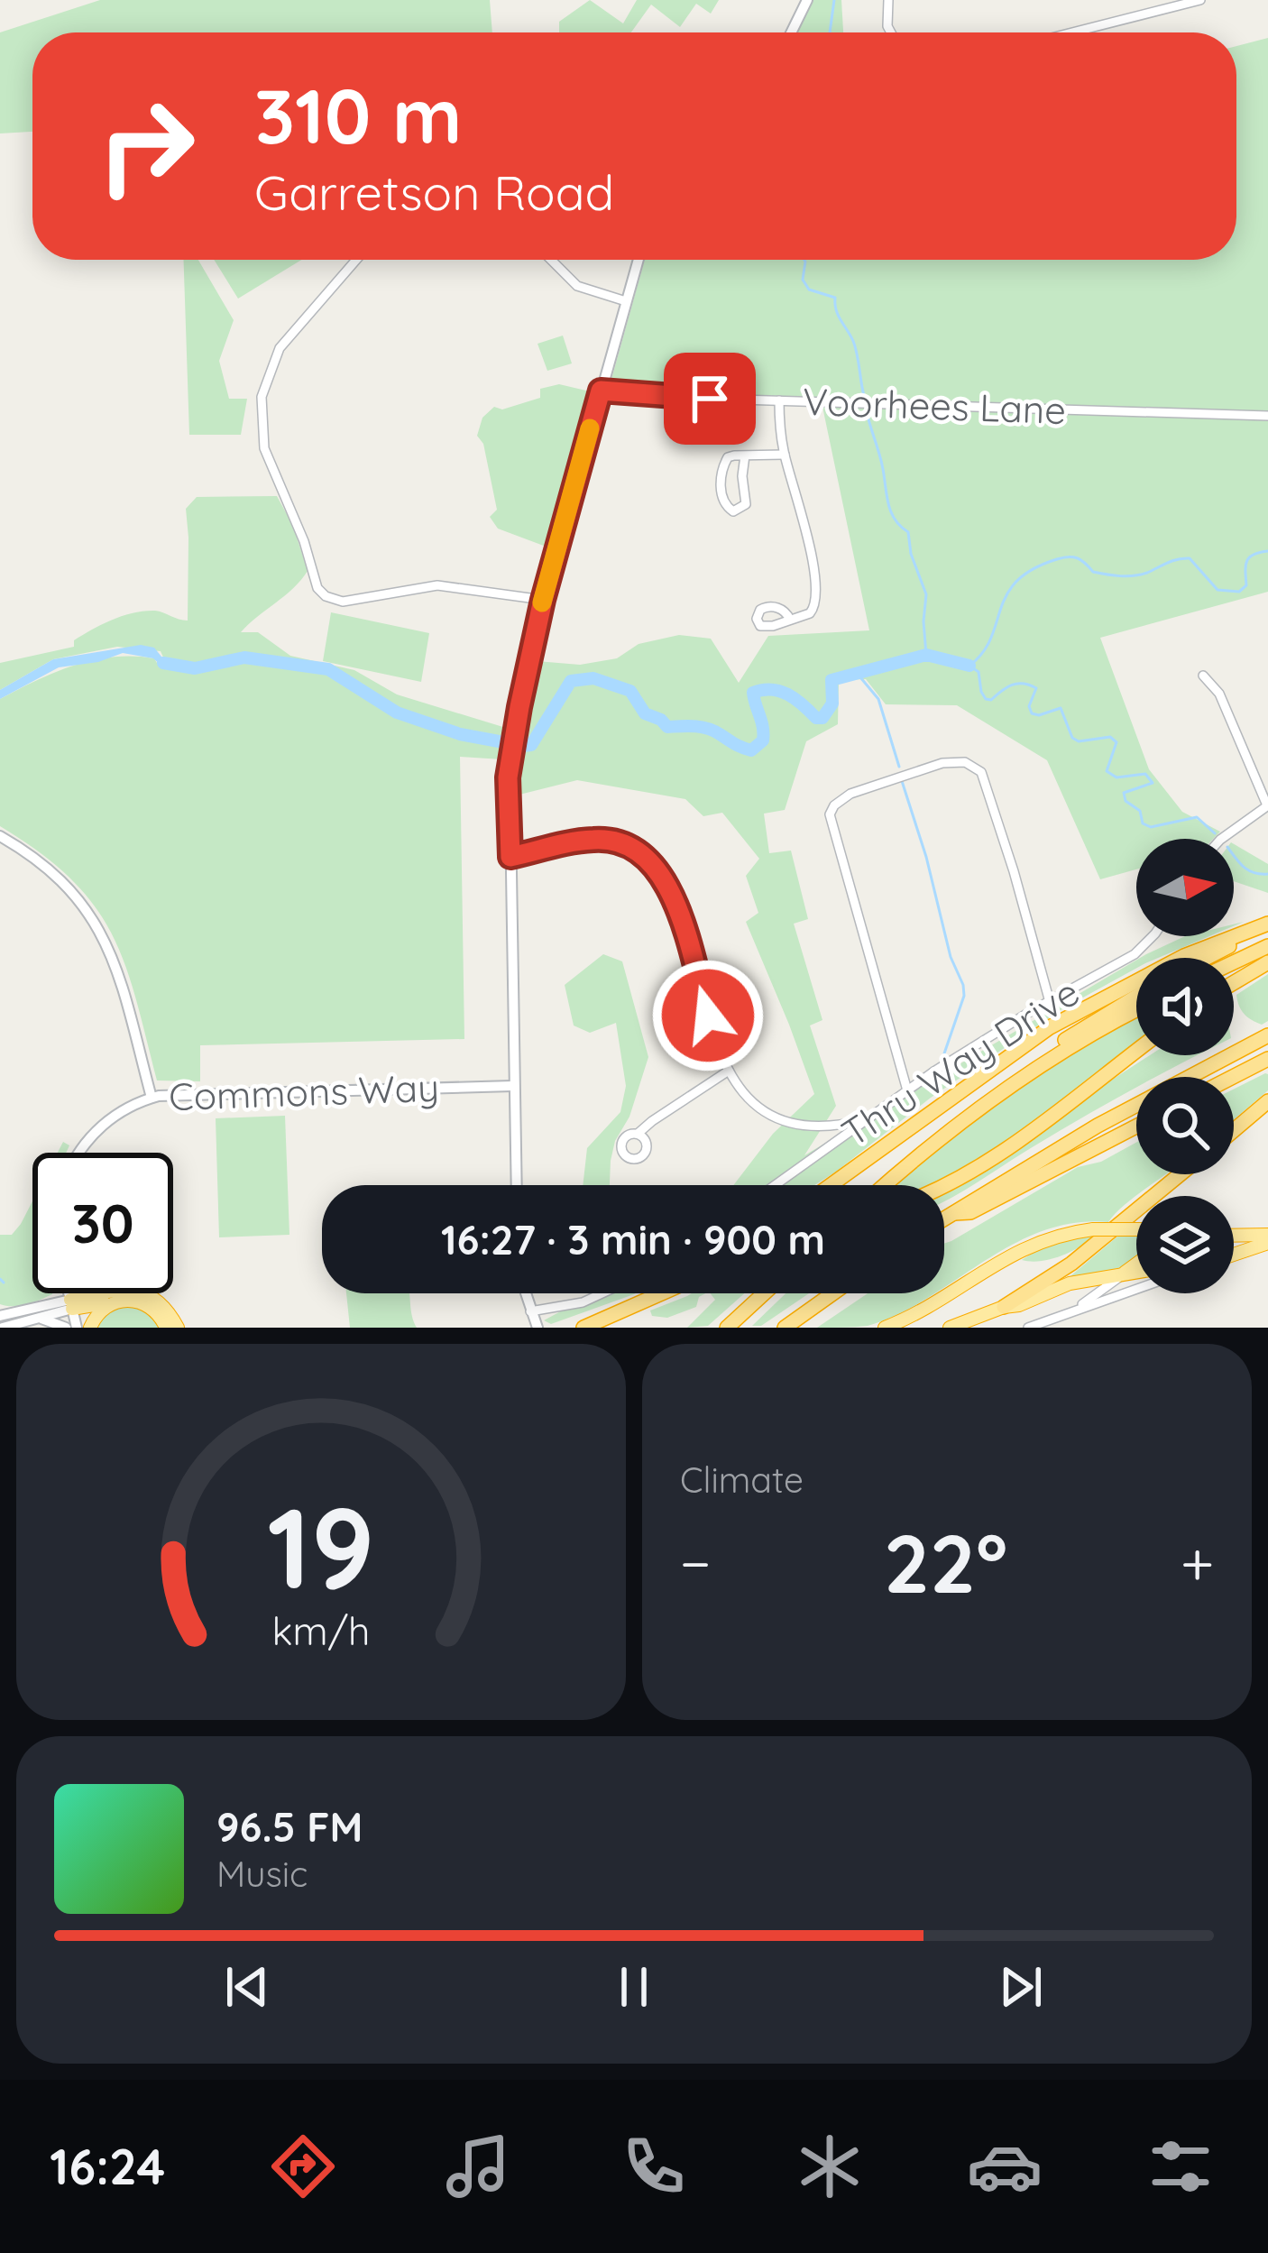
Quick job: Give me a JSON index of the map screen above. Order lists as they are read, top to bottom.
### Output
{
  "streets": {
    "street": ["Voorhees Lane", "Thru Way Drive", "Commons Way"]
  },
  "north": "right",
  "page": {
    "turn": ["310 m", "Garretson Road"],
    "limit": "30",
    "trip": "16:27 · 3 min · 900 m",
    "tile": "Climate",
    "heat": ["−", "22°", "+"],
    "song": ["96.5 FM", "Music"],
    "tabs": "16:24",
    "gauge": ["19", "km/h"]
  }
}
